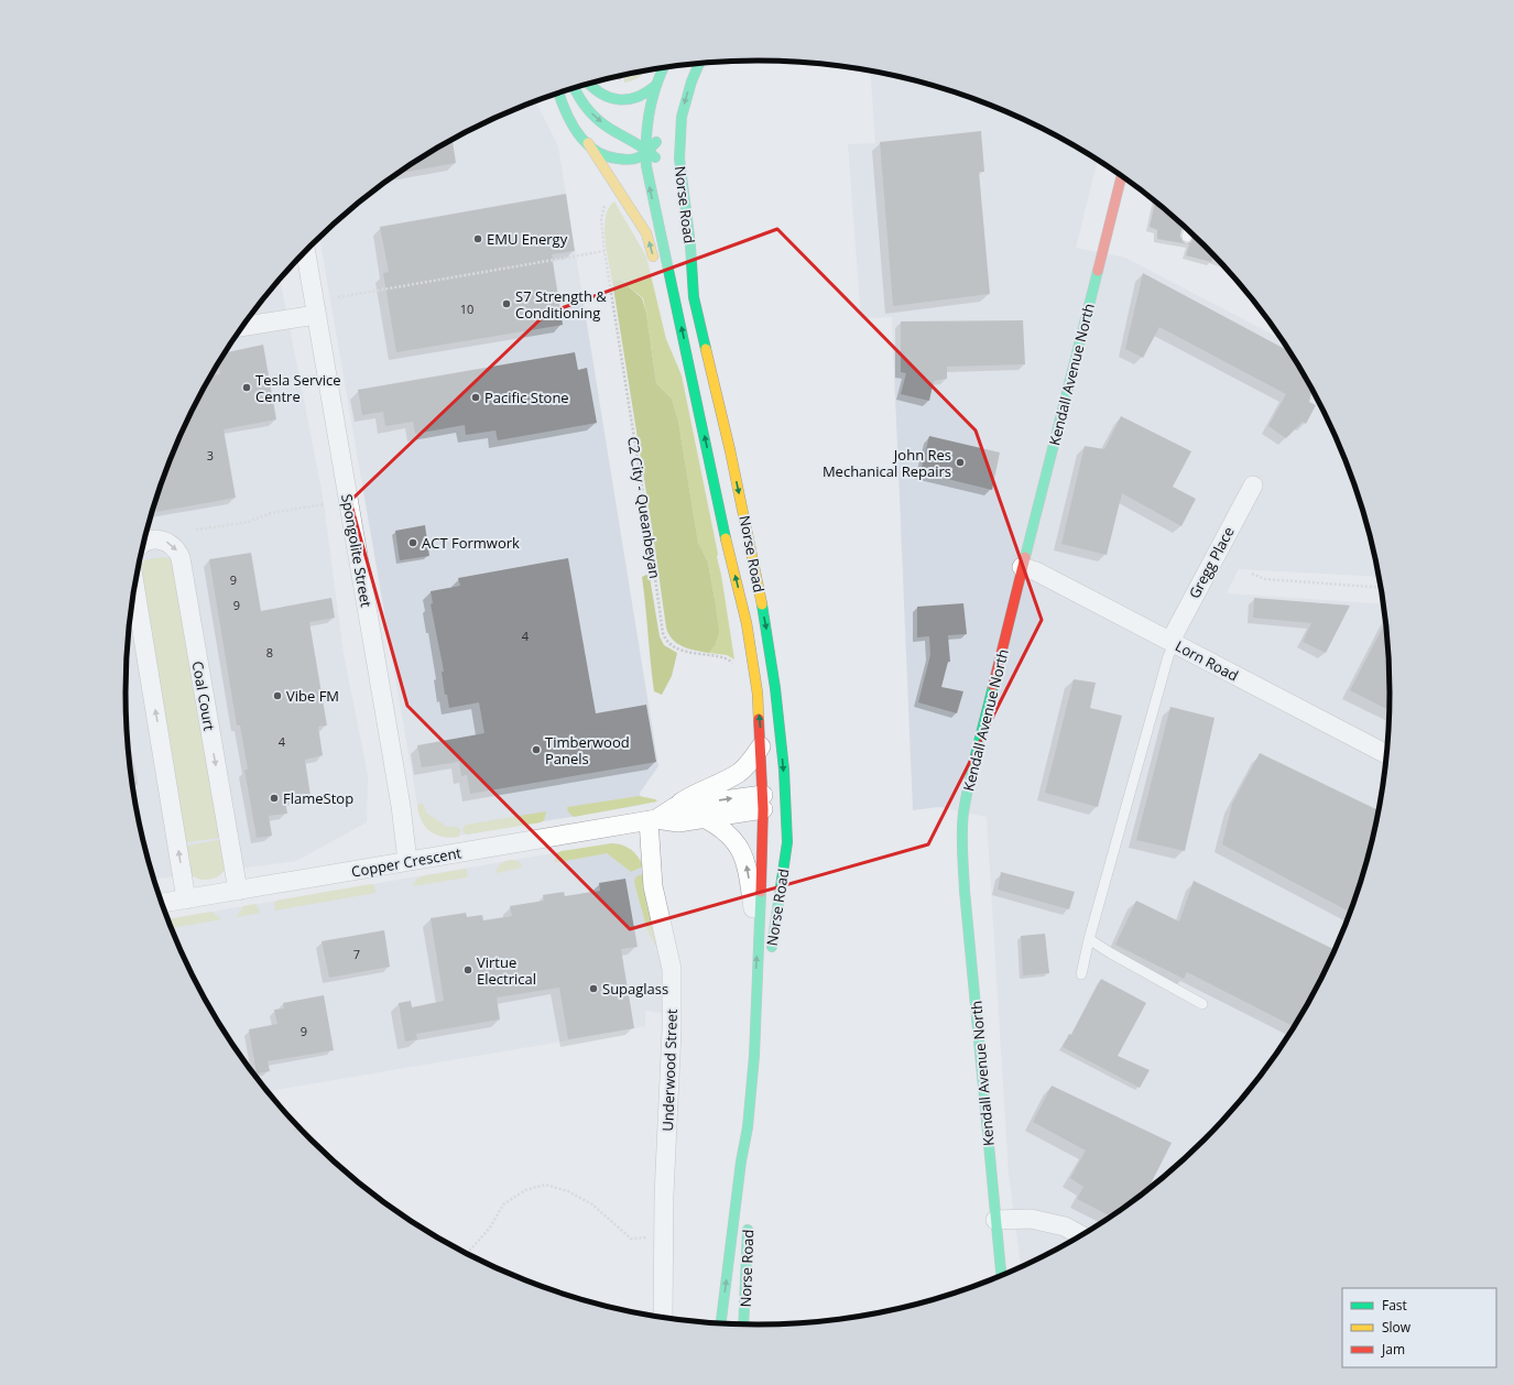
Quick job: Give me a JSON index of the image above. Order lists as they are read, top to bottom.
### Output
{
  "streets": {
    "main road": ["Norse Road", "Kendall Avenue North"],
    "street": [
      "Spongolite Street",
      "Gregg Place",
      "Lorn Road",
      "Coal Court",
      "Copper Crescent",
      "Underwood Street"
    ],
    "path": ["C2 City - Queanbeyan"]
  },
  "crossings": [
    ["Norse Road", "Copper Crescent"],
    ["Kendall Avenue North", "Lorn Road"],
    ["Spongolite Street", "Copper Crescent"],
    ["Gregg Place", "Lorn Road"],
    ["Coal Court", "Copper Crescent"],
    ["Copper Crescent", "Underwood Street"]
  ],
  "places": [
    "EMU Energy",
    "S7 Strength & Conditioning",
    "Tesla Service Centre",
    "Pacific Stone",
    "John Res Mechanical Repairs",
    "ACT Formwork",
    "Vibe FM",
    "Timberwood Panels",
    "FlameStop",
    "Virtue Electrical",
    "Supaglass"
  ],
  "house_numbers": [
    "10",
    "3",
    "9",
    "9",
    "4",
    "8",
    "4",
    "7",
    "9"
  ],
  "legend": ["Fast", "Slow", "Jam"]
}
